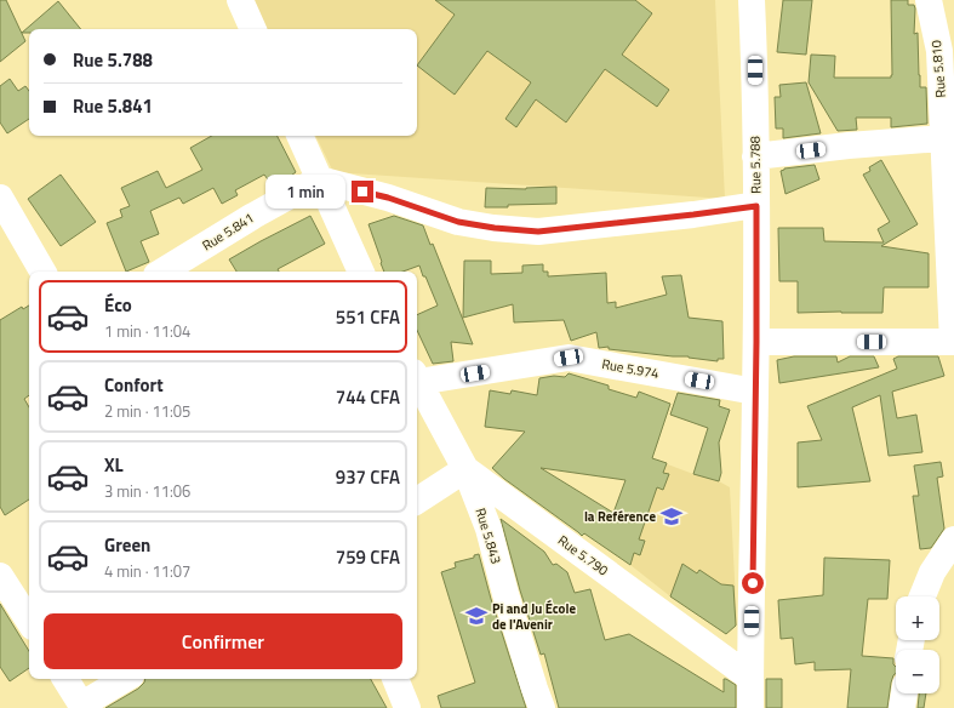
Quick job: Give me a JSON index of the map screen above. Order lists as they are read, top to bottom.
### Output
{
  "streets": {
    "street": [
      "Rue 5.810",
      "Rue 5.788",
      "Rue 5.841",
      "Rue 5.974",
      "Rue 5.843",
      "Rue 5.790"
    ]
  },
  "crossings": [
    ["Rue 5.810", "Rue 5.788"],
    ["Rue 5.788", "Rue 5.974"],
    ["Rue 5.788", "Rue 5.790"],
    ["Rue 5.843", "Rue 5.790"]
  ],
  "places": {
    "school or university": ["la Reférence", "Pi and Ju École de l'Avenir"]
  },
  "page": {
    "banner": ["Rue 5.788", "Rue 5.841"],
    "bubble": "1 min",
    "list": [
      {
        "name": "Éco",
        "note": "1 min · 11:04",
        "value": "551 CFA"
      },
      {
        "name": "Confort",
        "note": "2 min · 11:05",
        "value": "744 CFA"
      },
      {
        "name": "XL",
        "note": "3 min · 11:06",
        "value": "937 CFA"
      },
      {
        "name": "Green",
        "note": "4 min · 11:07",
        "value": "759 CFA"
      }
    ],
    "map_buttons": ["+", "−"],
    "buttons": "Confirmer"
  }
}
